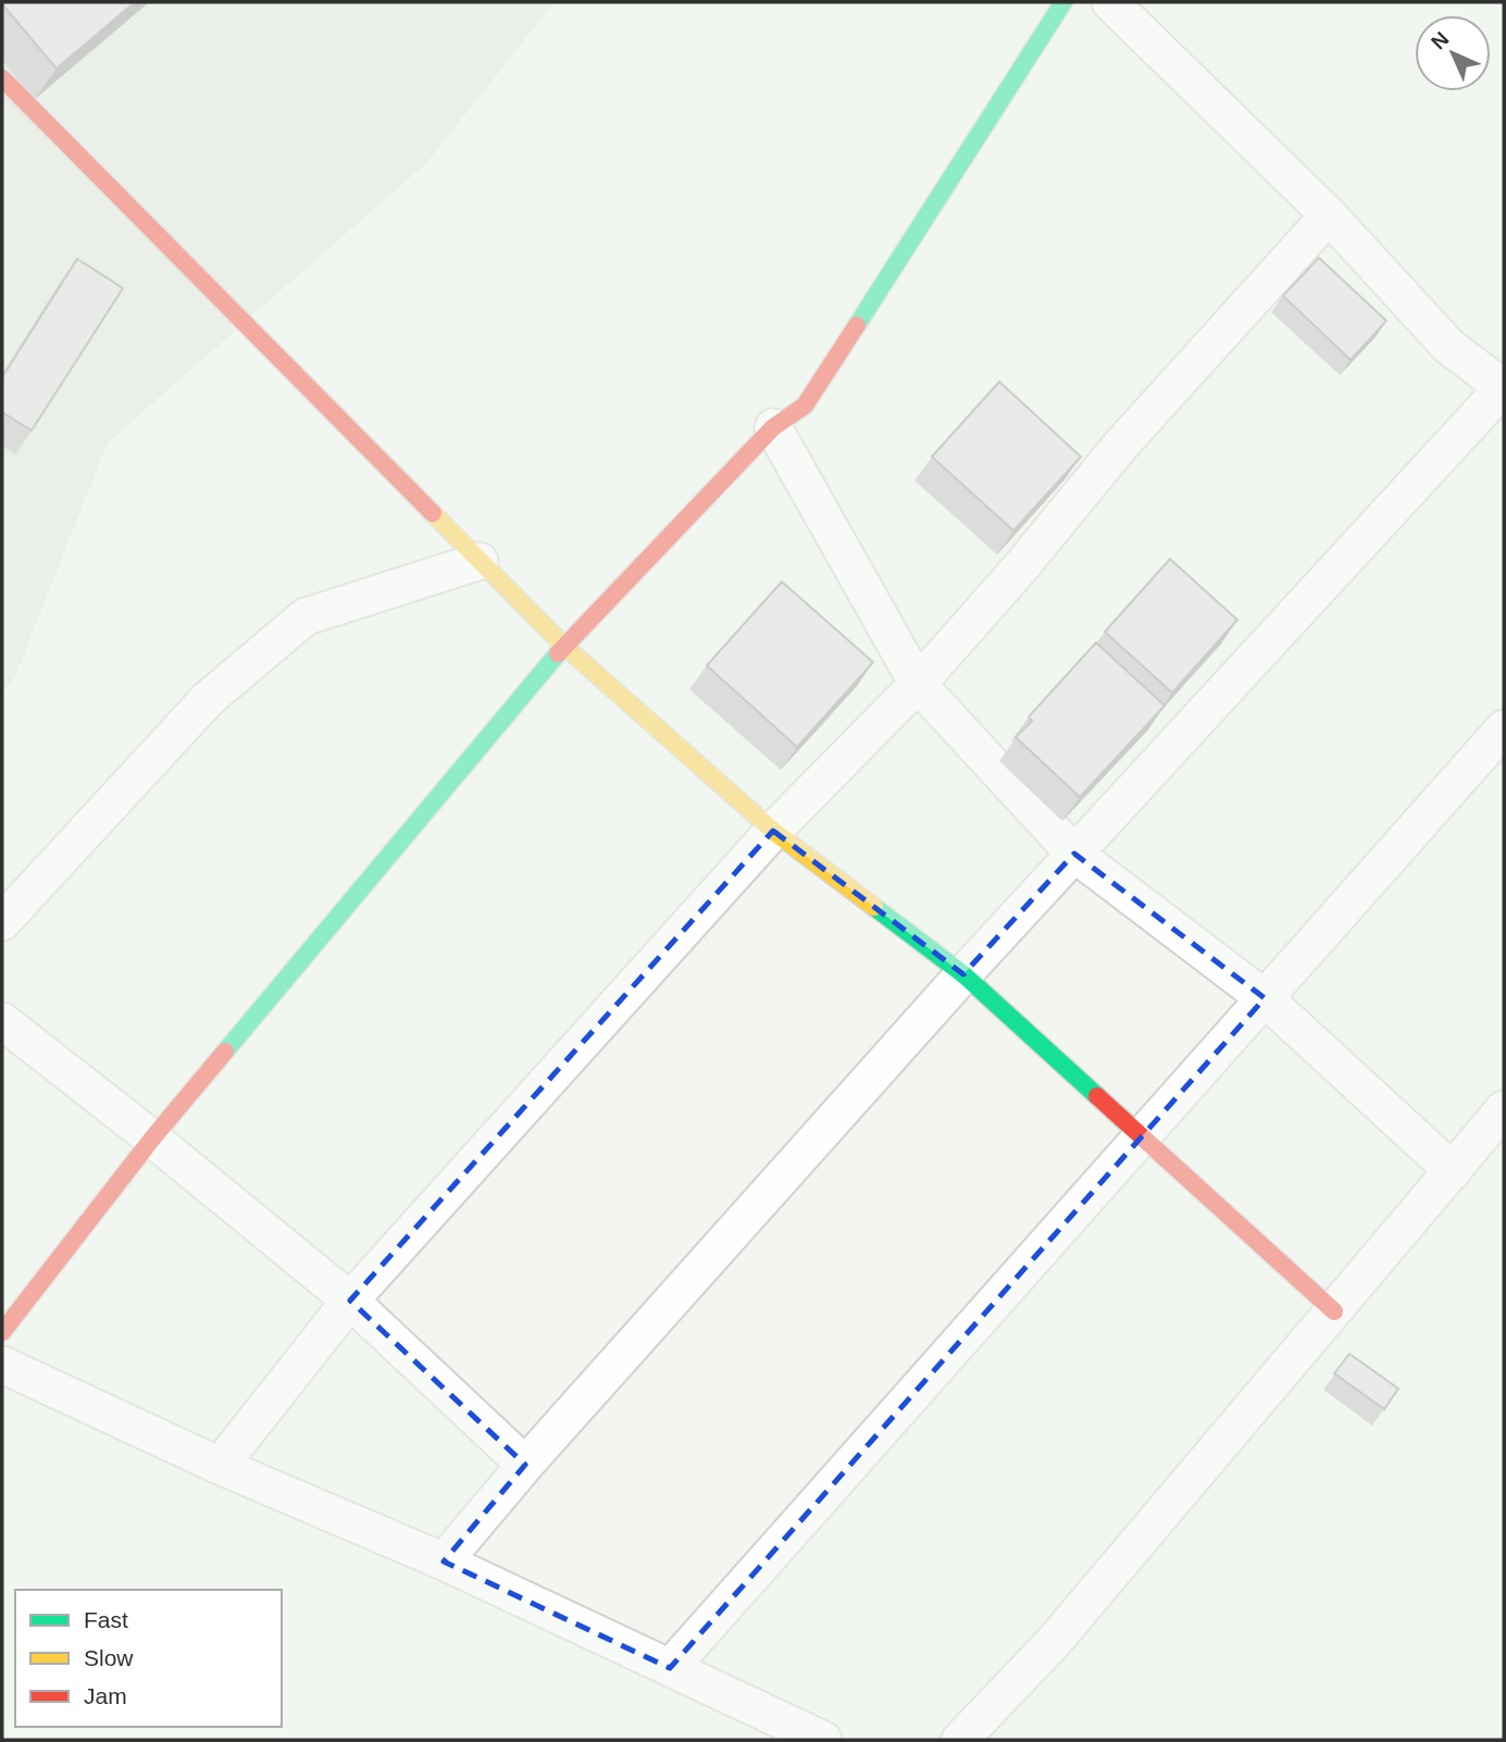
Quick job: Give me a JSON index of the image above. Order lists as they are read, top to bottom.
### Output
{
  "legend": ["Fast", "Slow", "Jam"],
  "north": "top left"
}
